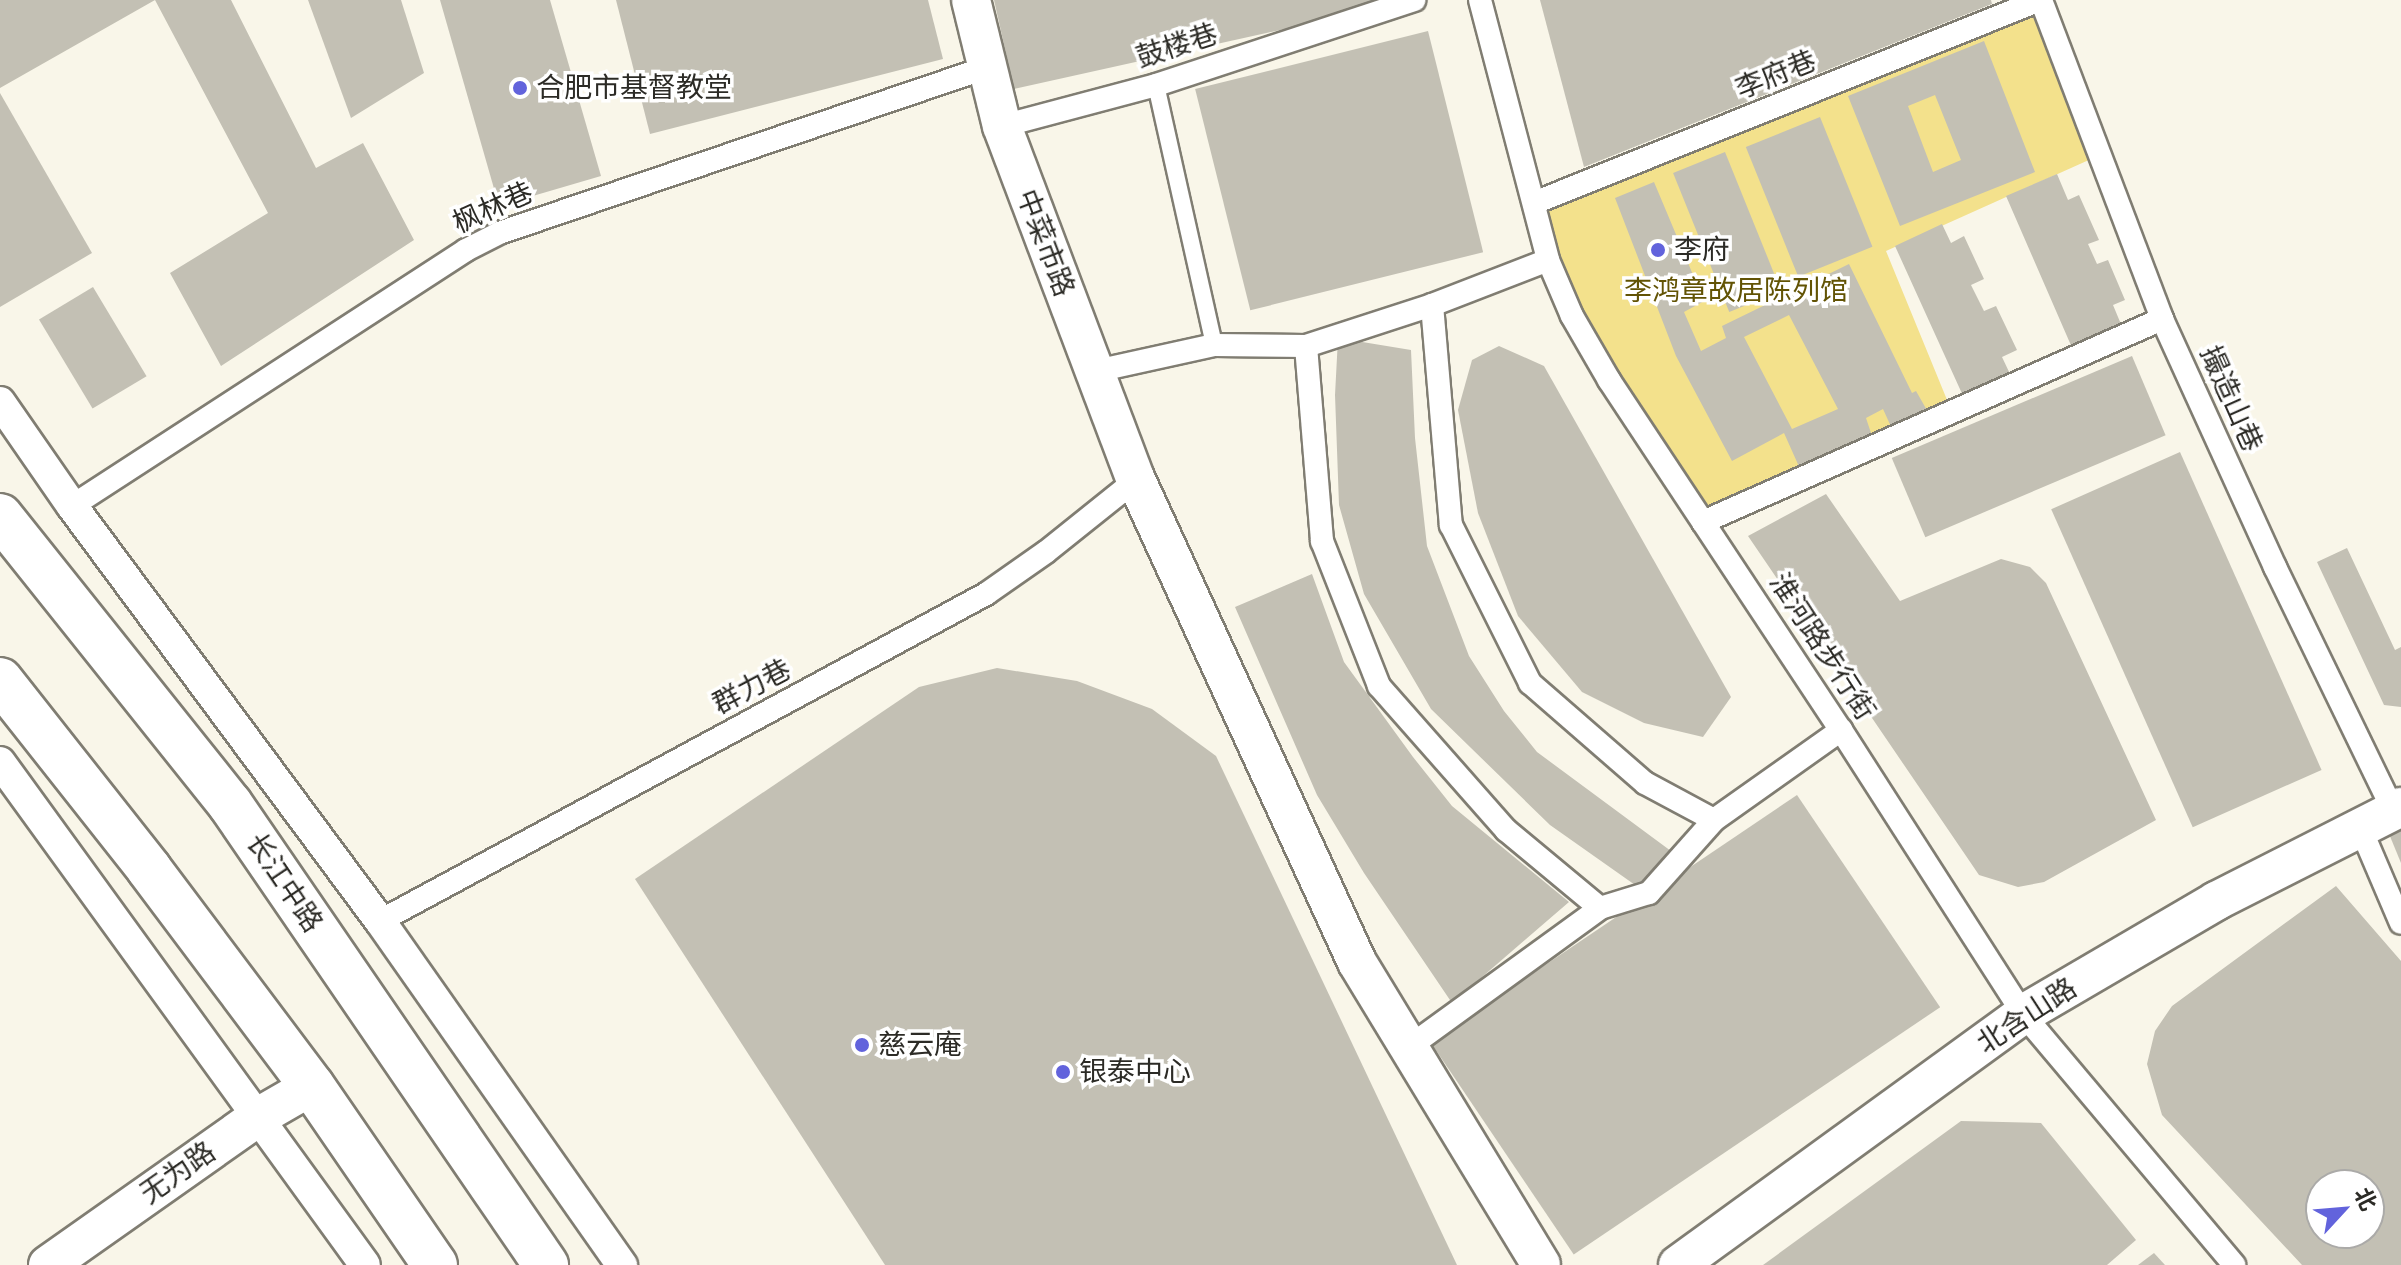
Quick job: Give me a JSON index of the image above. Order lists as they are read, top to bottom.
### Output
{
  "streets": {
    "highway": ["长江中路"],
    "street": [
      "鼓楼巷",
      "李府巷",
      "枫林巷",
      "中菜市路",
      "撮造山巷",
      "淮河路步行街",
      "群力巷",
      "北含山路",
      "无为路"
    ]
  },
  "crossings": [
    ["鼓楼巷", "中菜市路"],
    ["李府巷", "撮造山巷"],
    ["李府巷", "淮河路步行街"],
    ["枫林巷", "中菜市路"],
    ["中菜市路", "群力巷"],
    ["撮造山巷", "北含山路"],
    ["淮河路步行街", "北含山路"]
  ],
  "parks": ["李鸿章故居陈列馆"],
  "places": [
    "合肥市基督教堂",
    "李府",
    "慈云庵",
    "银泰中心"
  ],
  "north": "top right"
}
